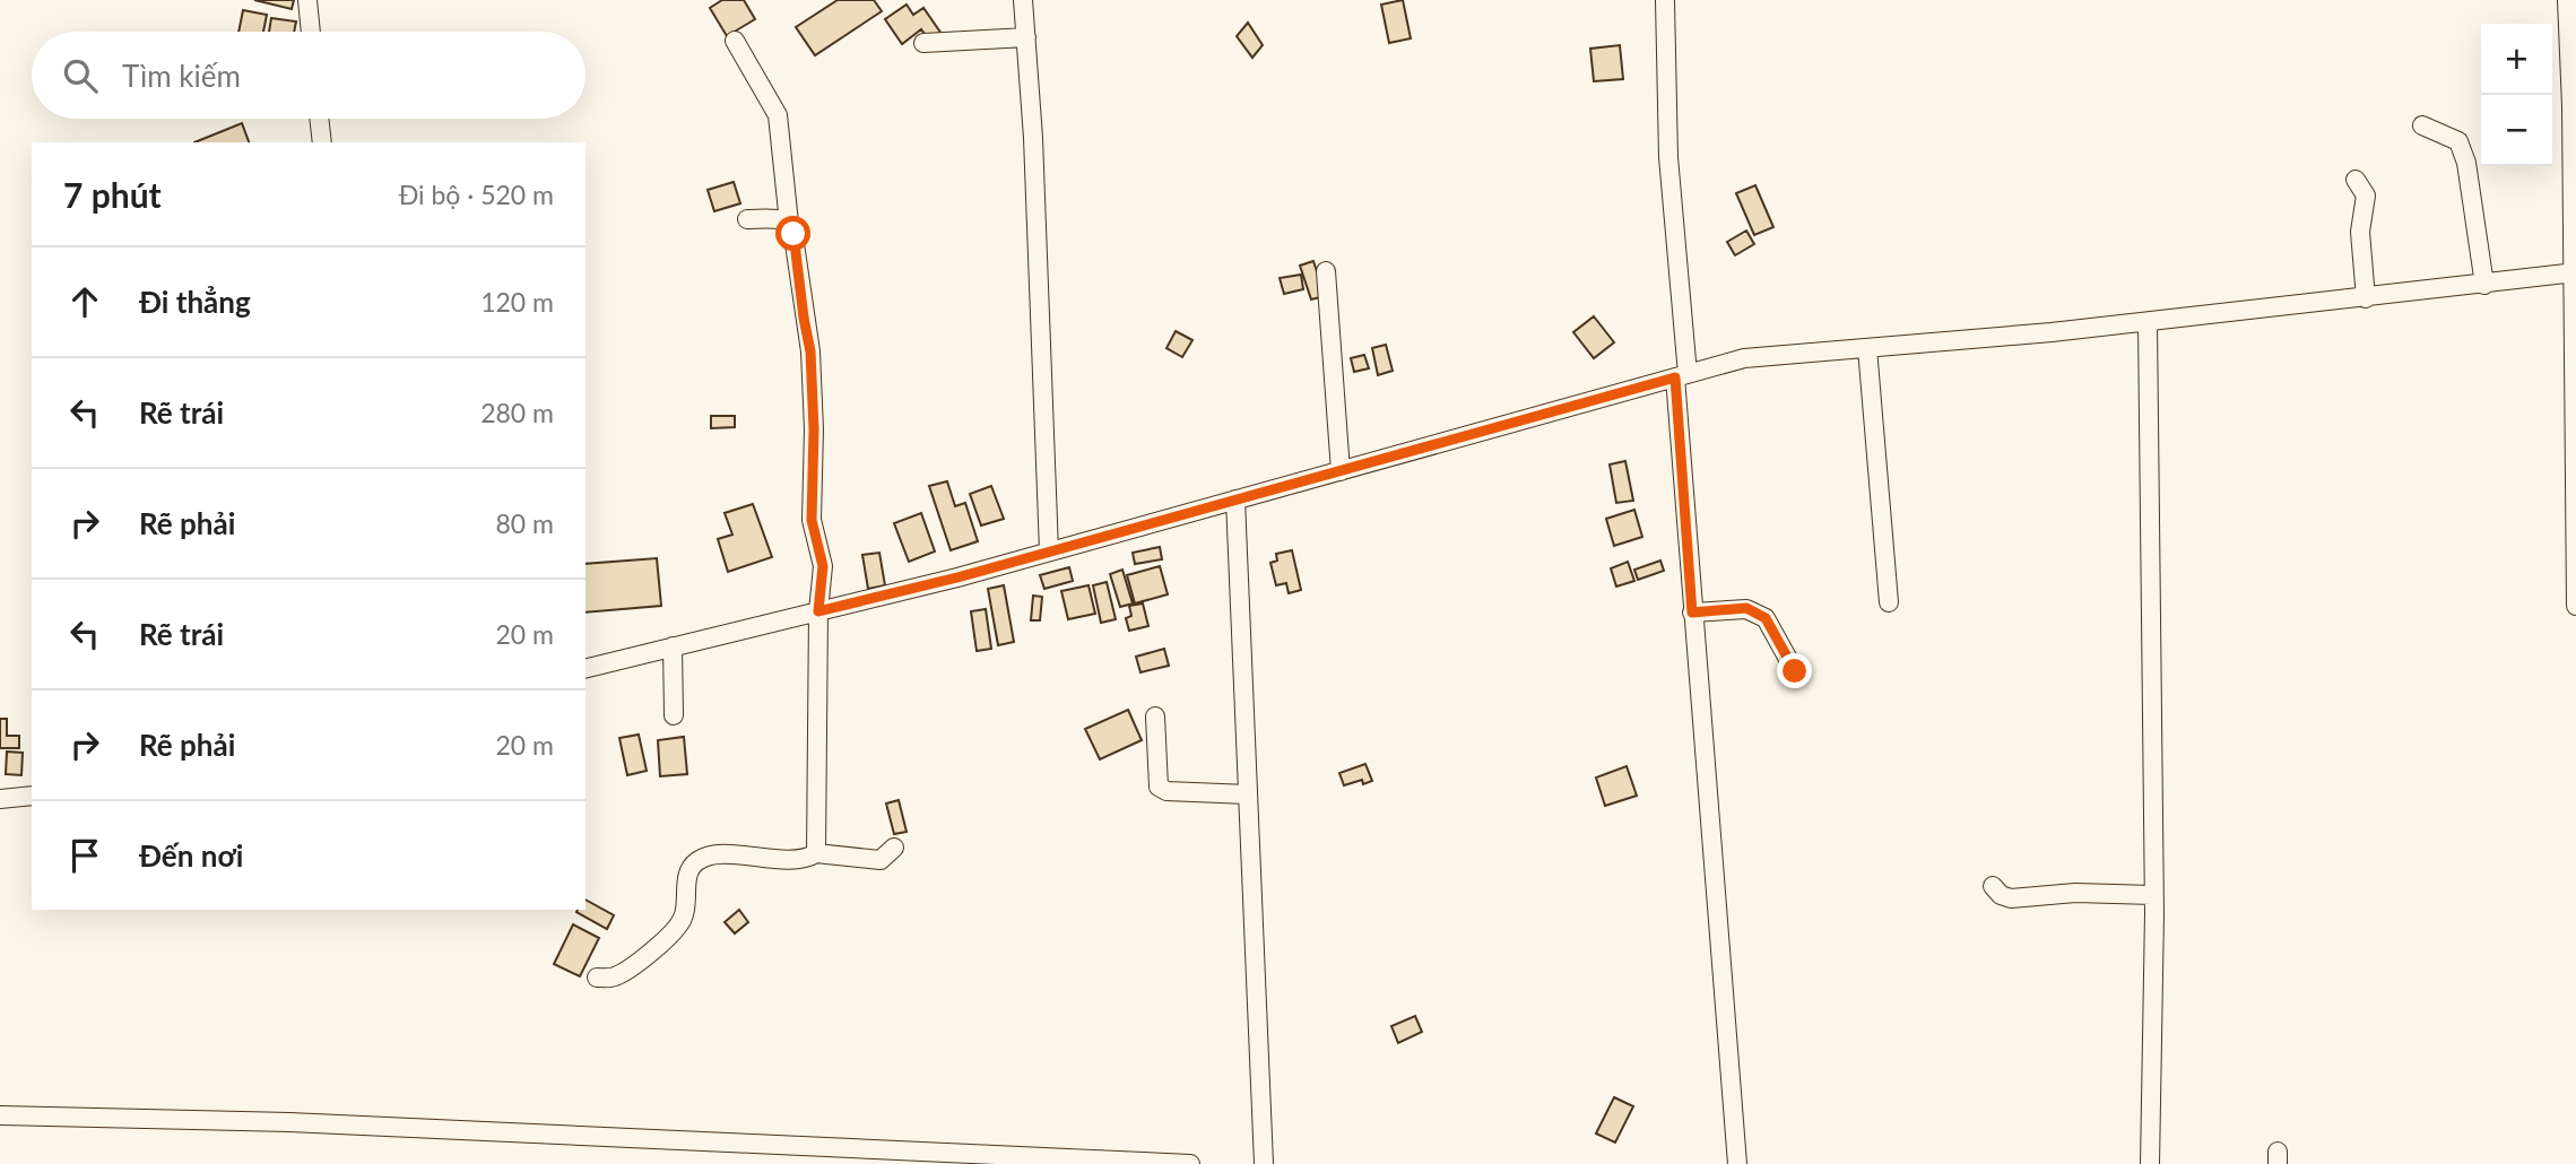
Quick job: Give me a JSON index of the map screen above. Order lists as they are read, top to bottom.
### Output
{
  "page": {
    "map_buttons": ["+", "−"],
    "search": "Tìm kiếm",
    "heading": ["7 phút", "Đi bộ · 520 m"],
    "list": [
      ["Đi thẳng", "120 m"],
      ["Rẽ trái", "280 m"],
      ["Rẽ phải", "80 m"],
      ["Rẽ trái", "20 m"],
      ["Rẽ phải", "20 m"],
      "Đến nơi"
    ]
  }
}
